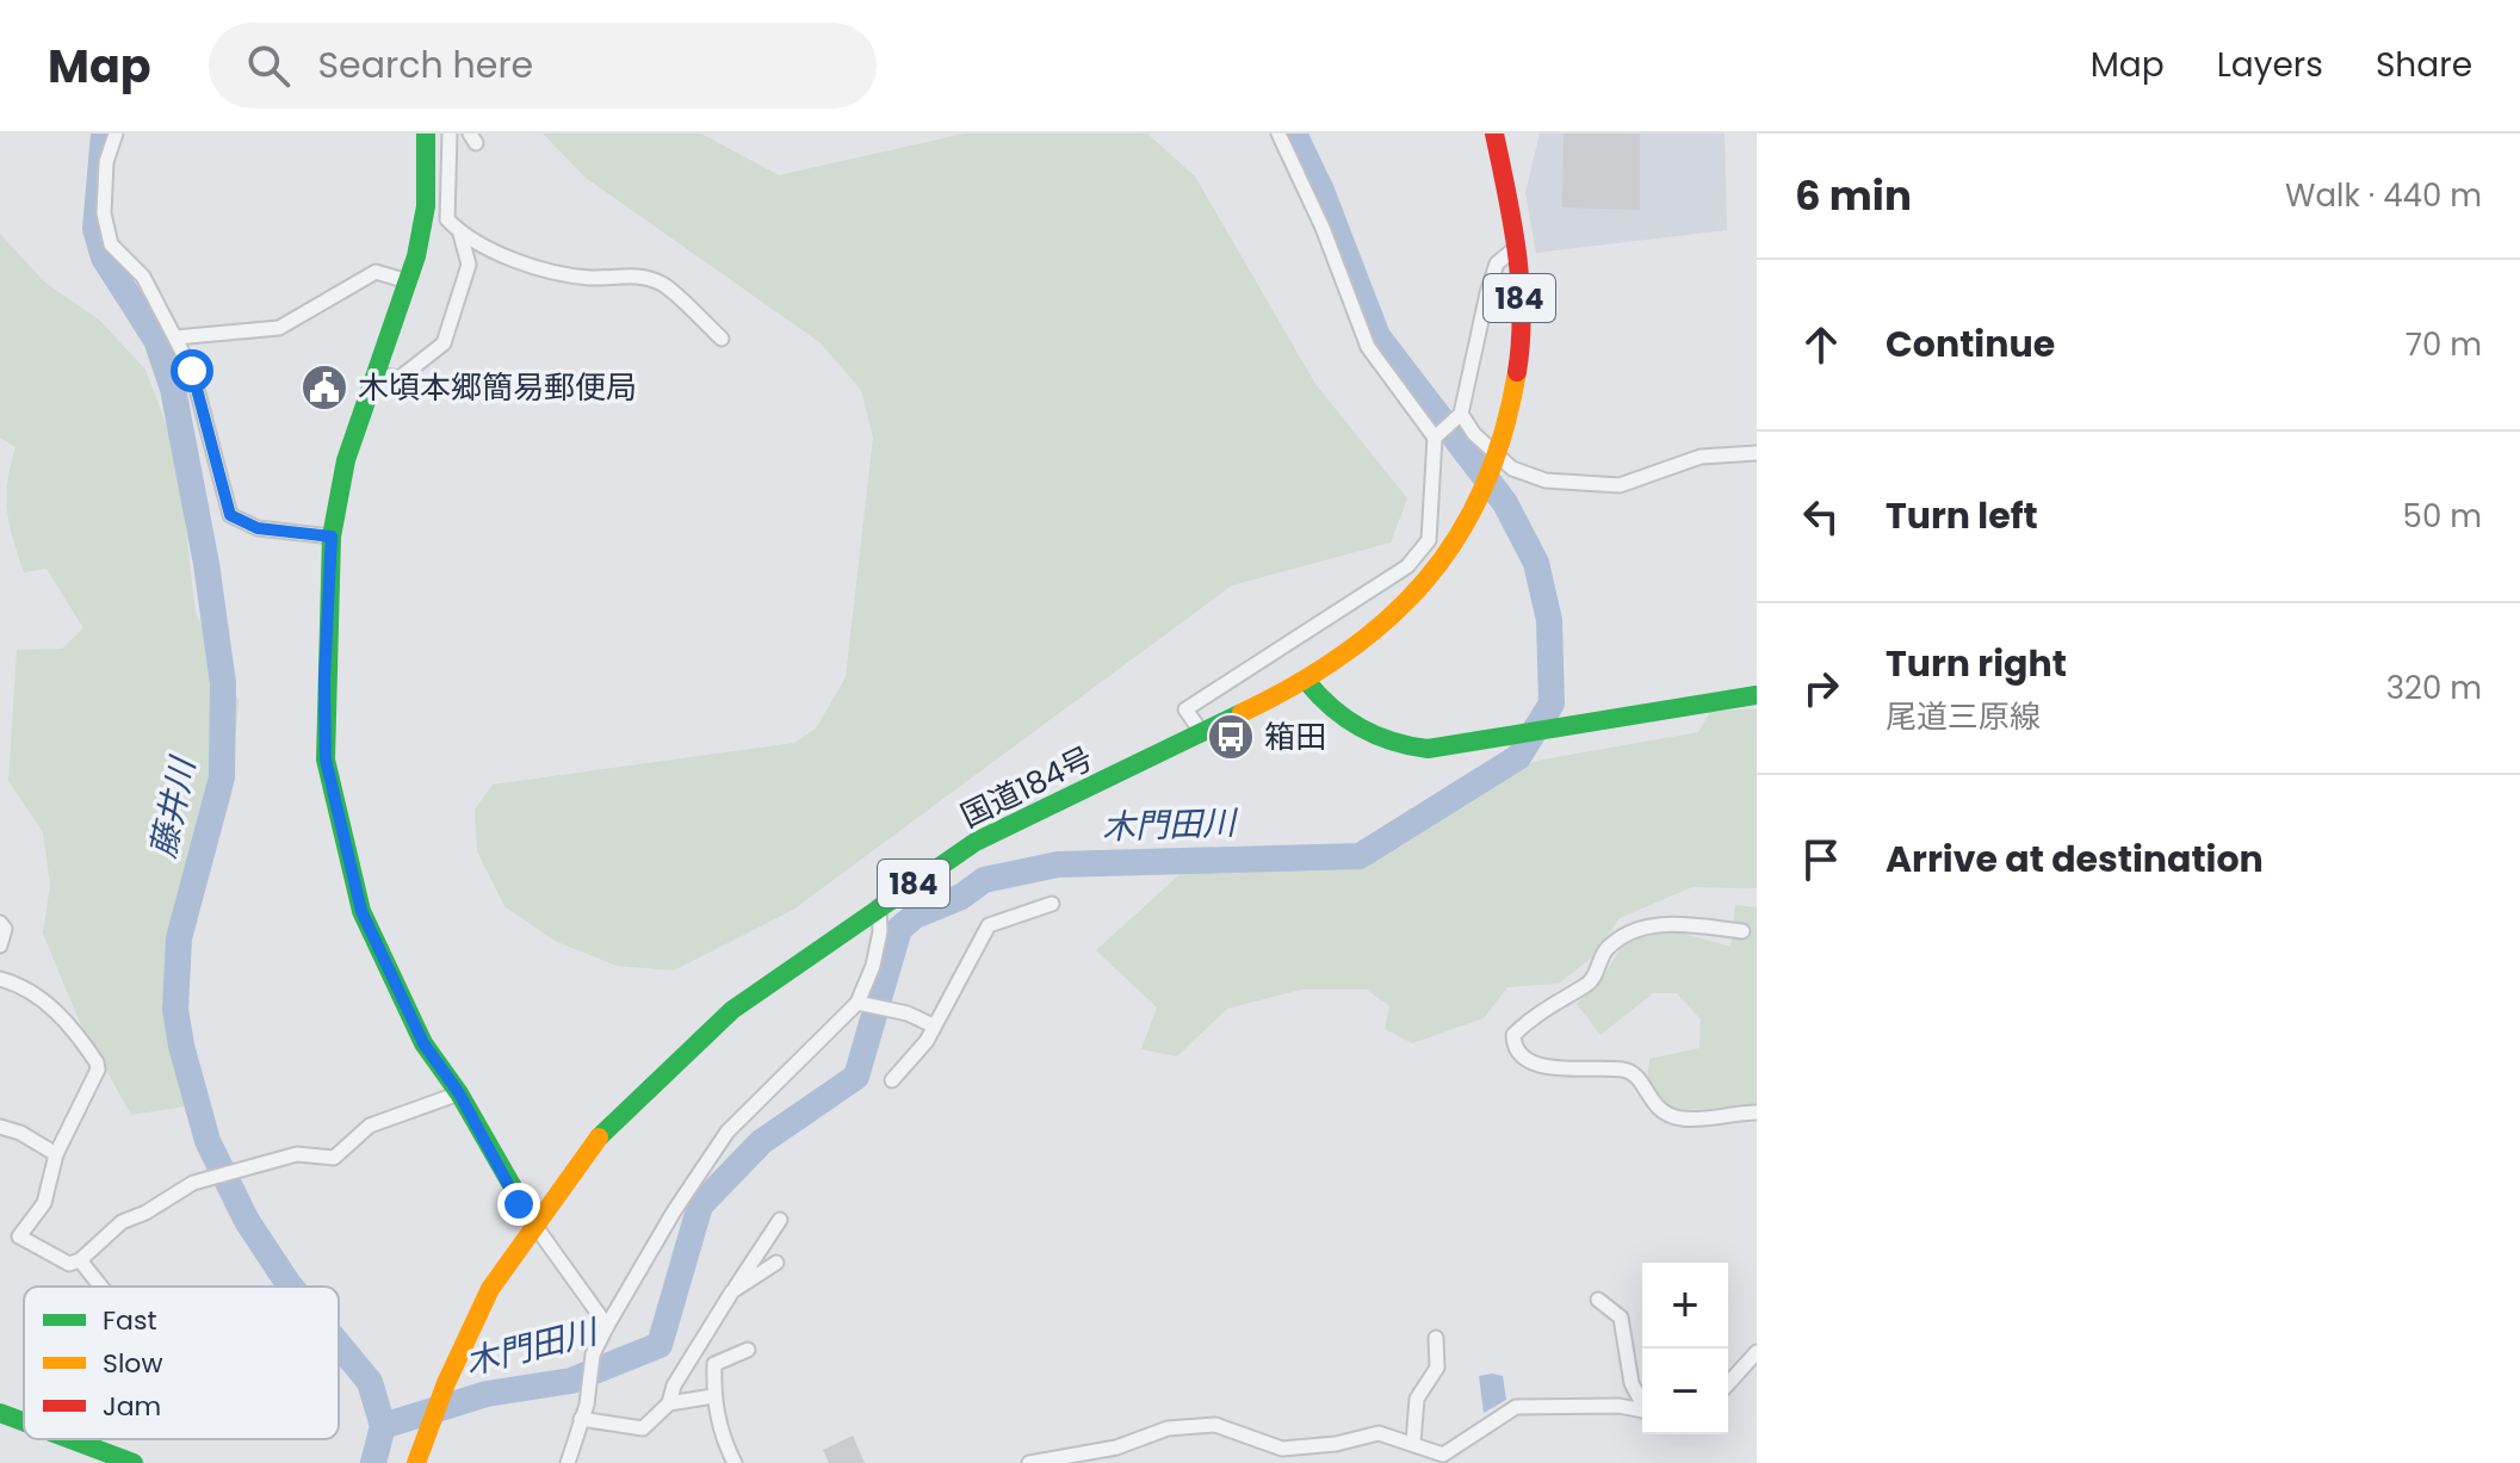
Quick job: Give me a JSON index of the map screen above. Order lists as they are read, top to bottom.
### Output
{
  "streets": {
    "main road": ["184", "国道184号"]
  },
  "water": ["藤井川", "木門田川"],
  "places": {
    "public building": ["木頃本郷簡易郵便局"],
    "bus stop": ["箱田"]
  },
  "legend": ["Fast", "Slow", "Jam"],
  "page": {
    "header": "Map",
    "search": "Search here",
    "nav": ["Map", "Layers", "Share"],
    "heading": ["6 min", "Walk · 440 m"],
    "list": [
      ["Continue", "70 m"],
      ["Turn left", "50 m"],
      ["Turn right", "尾道三原線", "320 m"],
      "Arrive at destination"
    ],
    "map_buttons": ["+", "−"]
  }
}
